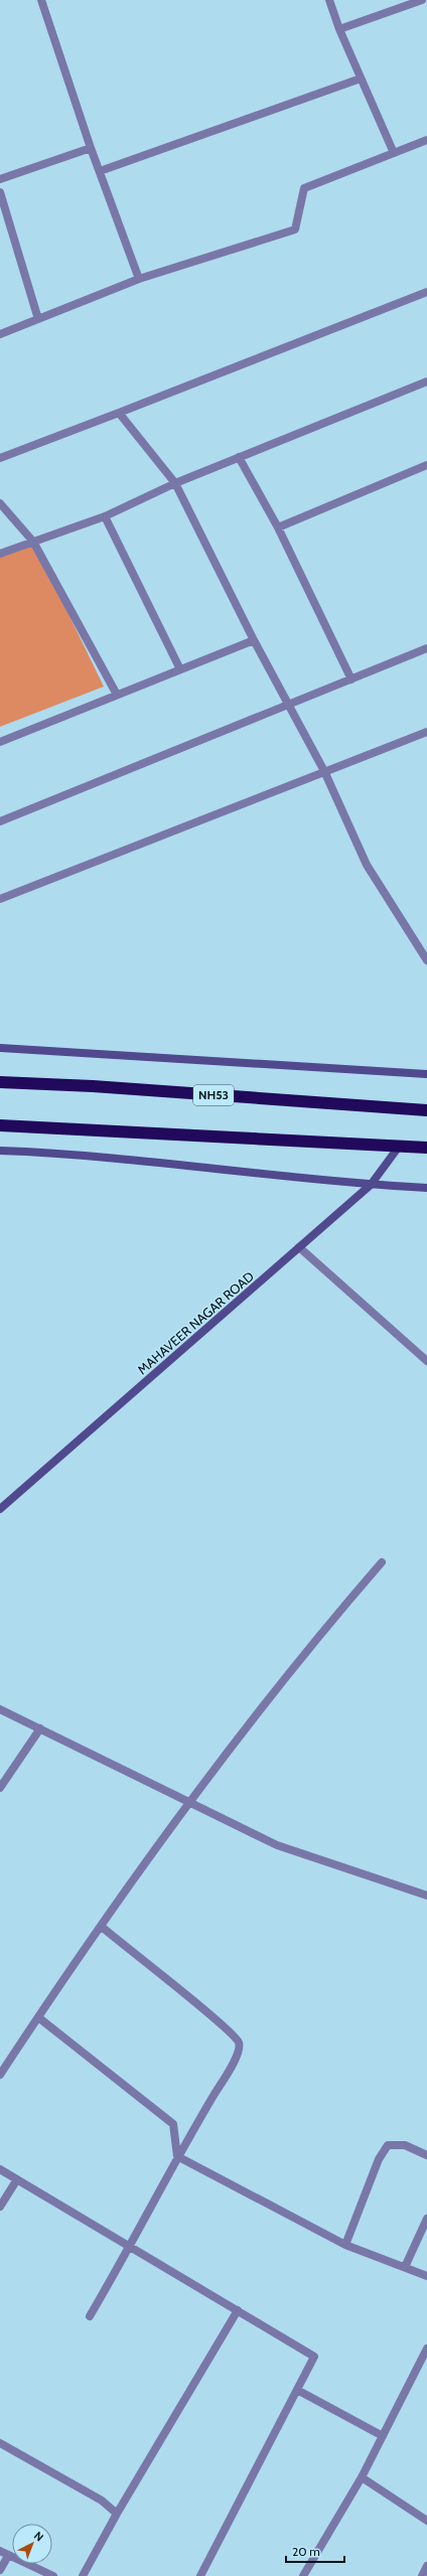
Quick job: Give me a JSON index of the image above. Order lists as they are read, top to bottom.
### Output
{
  "streets": {
    "highway": ["NH53"],
    "main road": ["MAHAVEER NAGAR ROAD"]
  },
  "scale_bar": "20 m",
  "north": "top right"
}
